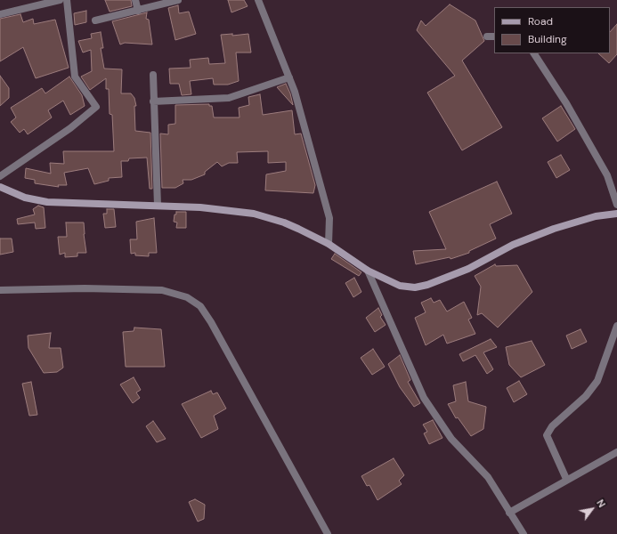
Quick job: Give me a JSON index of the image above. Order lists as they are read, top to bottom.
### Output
{
  "legend": ["Road", "Building"],
  "north": "top right"
}
